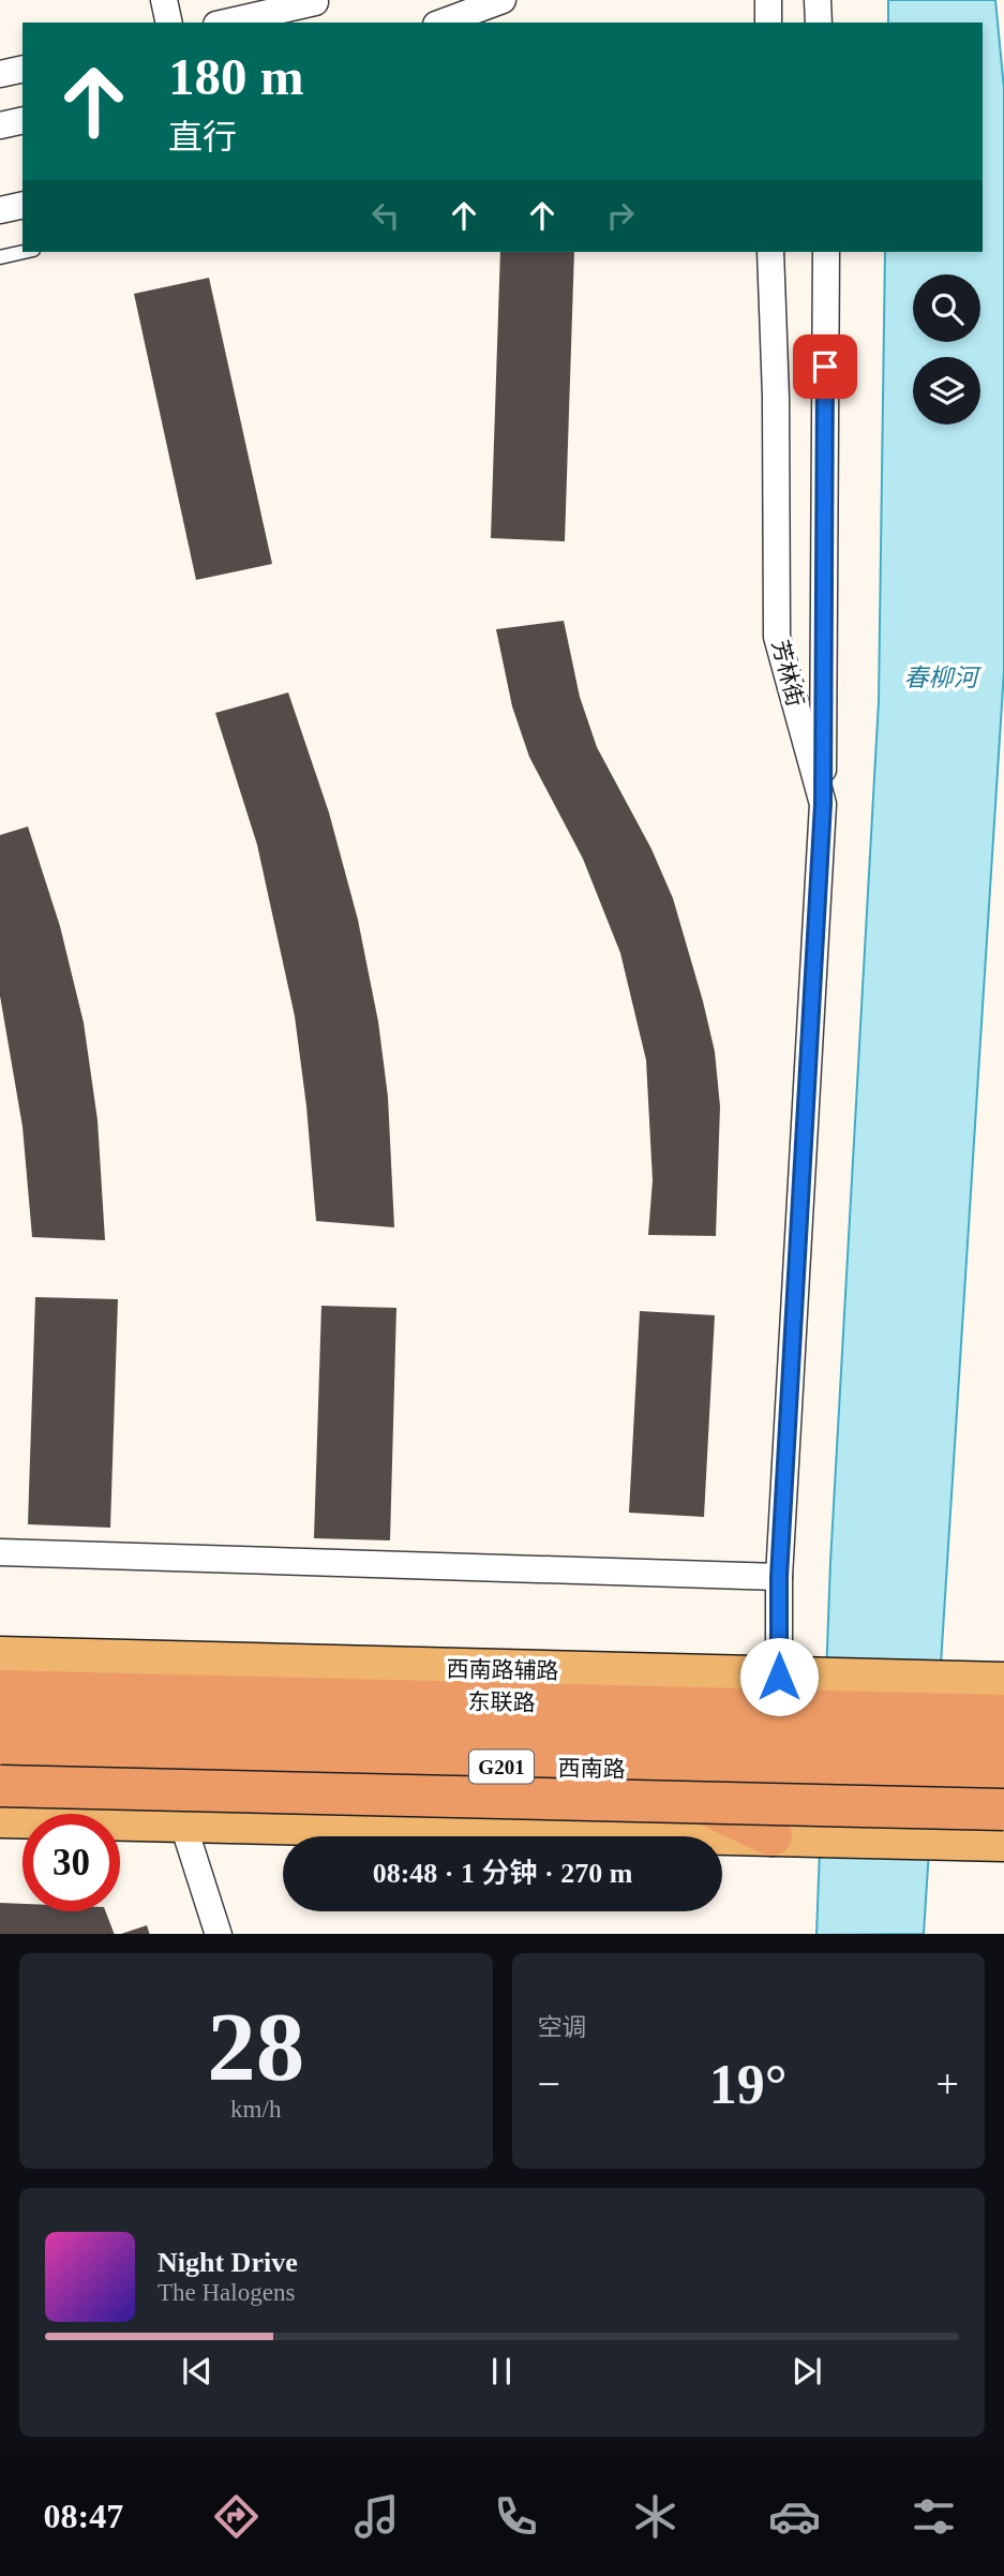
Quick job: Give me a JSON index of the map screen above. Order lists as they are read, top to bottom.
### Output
{
  "streets": {
    "highway": ["东联路", "G201", "西南路"],
    "main road": ["西南路辅路"],
    "street": ["芳林街"]
  },
  "crossings": [
    ["芳林街", "西南路辅路"],
    ["西南路辅路", "东联路"]
  ],
  "water": ["春柳河"],
  "page": {
    "turn": ["180 m", "直行"],
    "limit": "30",
    "trip": "08:48 · 1 分钟 · 270 m",
    "tile": [
      ["28", "km/h"],
      "空调"
    ],
    "heat": ["−", "19°", "+"],
    "song": ["Night Drive", "The Halogens"],
    "tabs": "08:47"
  }
}
